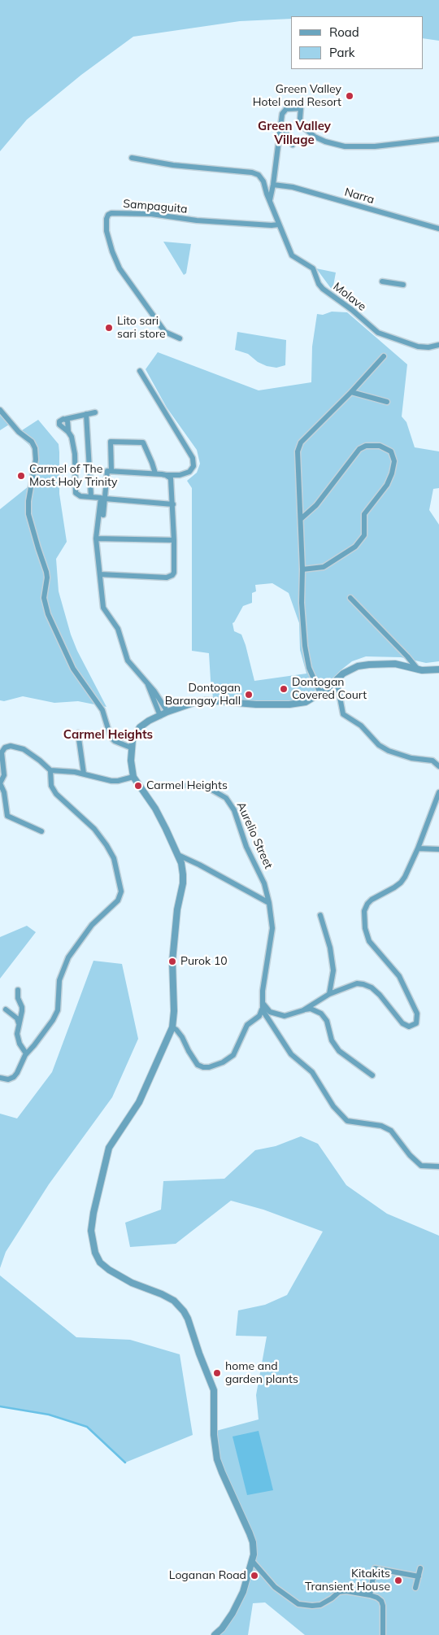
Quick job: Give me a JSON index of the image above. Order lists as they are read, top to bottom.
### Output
{
  "streets": {
    "street": [
      "Narra",
      "Sampaguita",
      "Molave",
      "Aurelio Street"
    ]
  },
  "crossings": [
    ["Sampaguita", "Molave"]
  ],
  "districts": ["Green Valley Village", "Carmel Heights"],
  "places": [
    "Green Valley Hotel and Resort",
    "Lito sari sari store",
    "Carmel of The Most Holy Trinity",
    "Dontogan Covered Court",
    "Dontogan Barangay Hall",
    "Carmel Heights",
    "Purok 10",
    "home and garden plants",
    "Loganan Road",
    "Kitakits Transient House"
  ],
  "legend": ["Road", "Park"]
}
